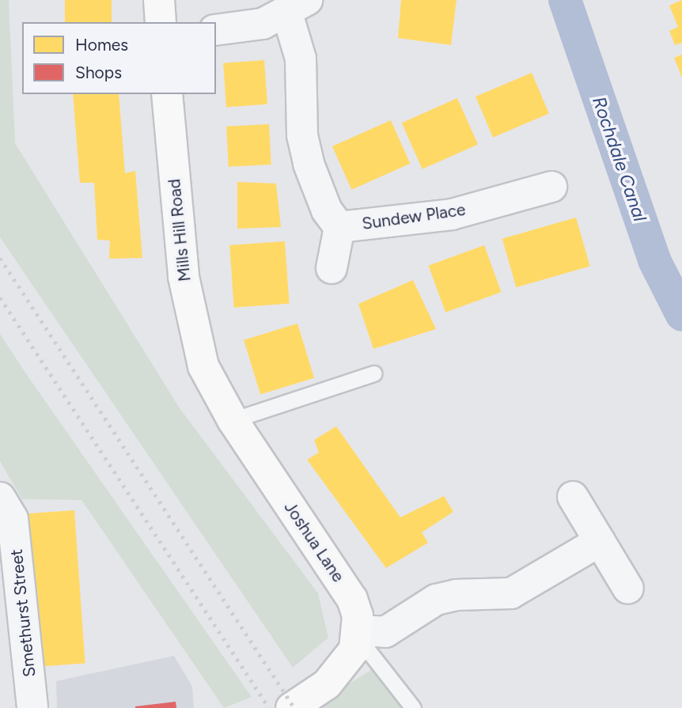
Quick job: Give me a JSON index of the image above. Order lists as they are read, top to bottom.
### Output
{
  "streets": {
    "street": [
      "Sundew Place",
      "Mills Hill Road",
      "Joshua Lane",
      "Smethurst Street"
    ]
  },
  "crossings": [
    ["Mills Hill Road", "Joshua Lane"]
  ],
  "water": ["Rochdale Canal"],
  "legend": ["Homes", "Shops"]
}
